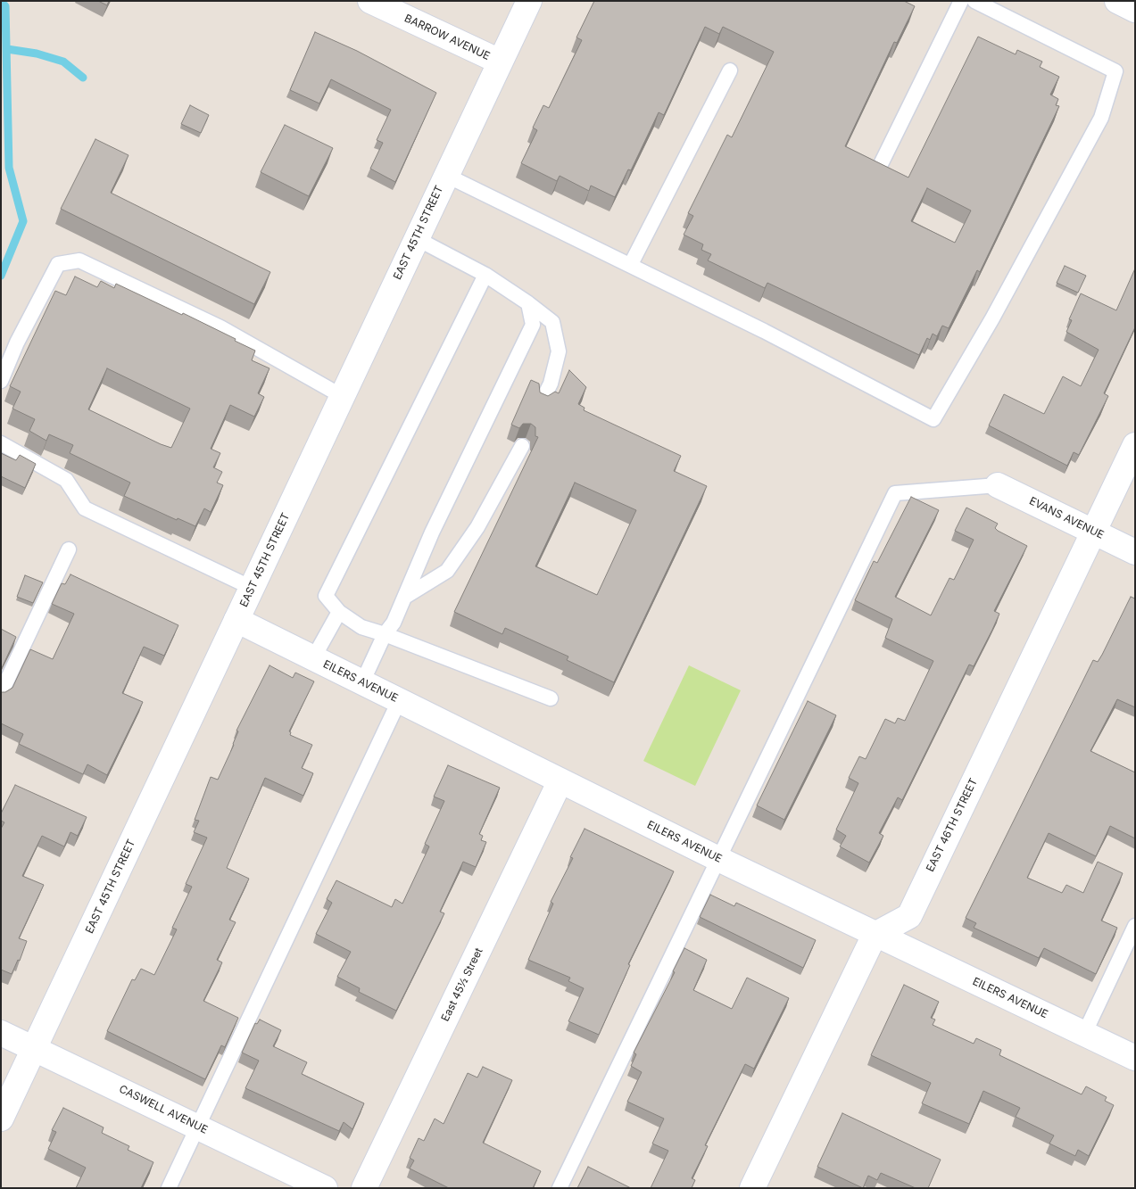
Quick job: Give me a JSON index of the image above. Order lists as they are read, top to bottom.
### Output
{
  "streets": {
    "street": [
      "BARROW AVENUE",
      "EAST 45TH STREET",
      "EVANS AVENUE",
      "EILERS AVENUE",
      "EAST 46TH STREET",
      "East 45½ Street",
      "CASWELL AVENUE"
    ]
  },
  "crossings": [
    ["BARROW AVENUE", "EAST 45TH STREET"],
    ["EAST 45TH STREET", "EILERS AVENUE"],
    ["EAST 45TH STREET", "CASWELL AVENUE"],
    ["EVANS AVENUE", "EAST 46TH STREET"],
    ["EILERS AVENUE", "EAST 46TH STREET"],
    ["EILERS AVENUE", "East 45½ Street"]
  ]
}
